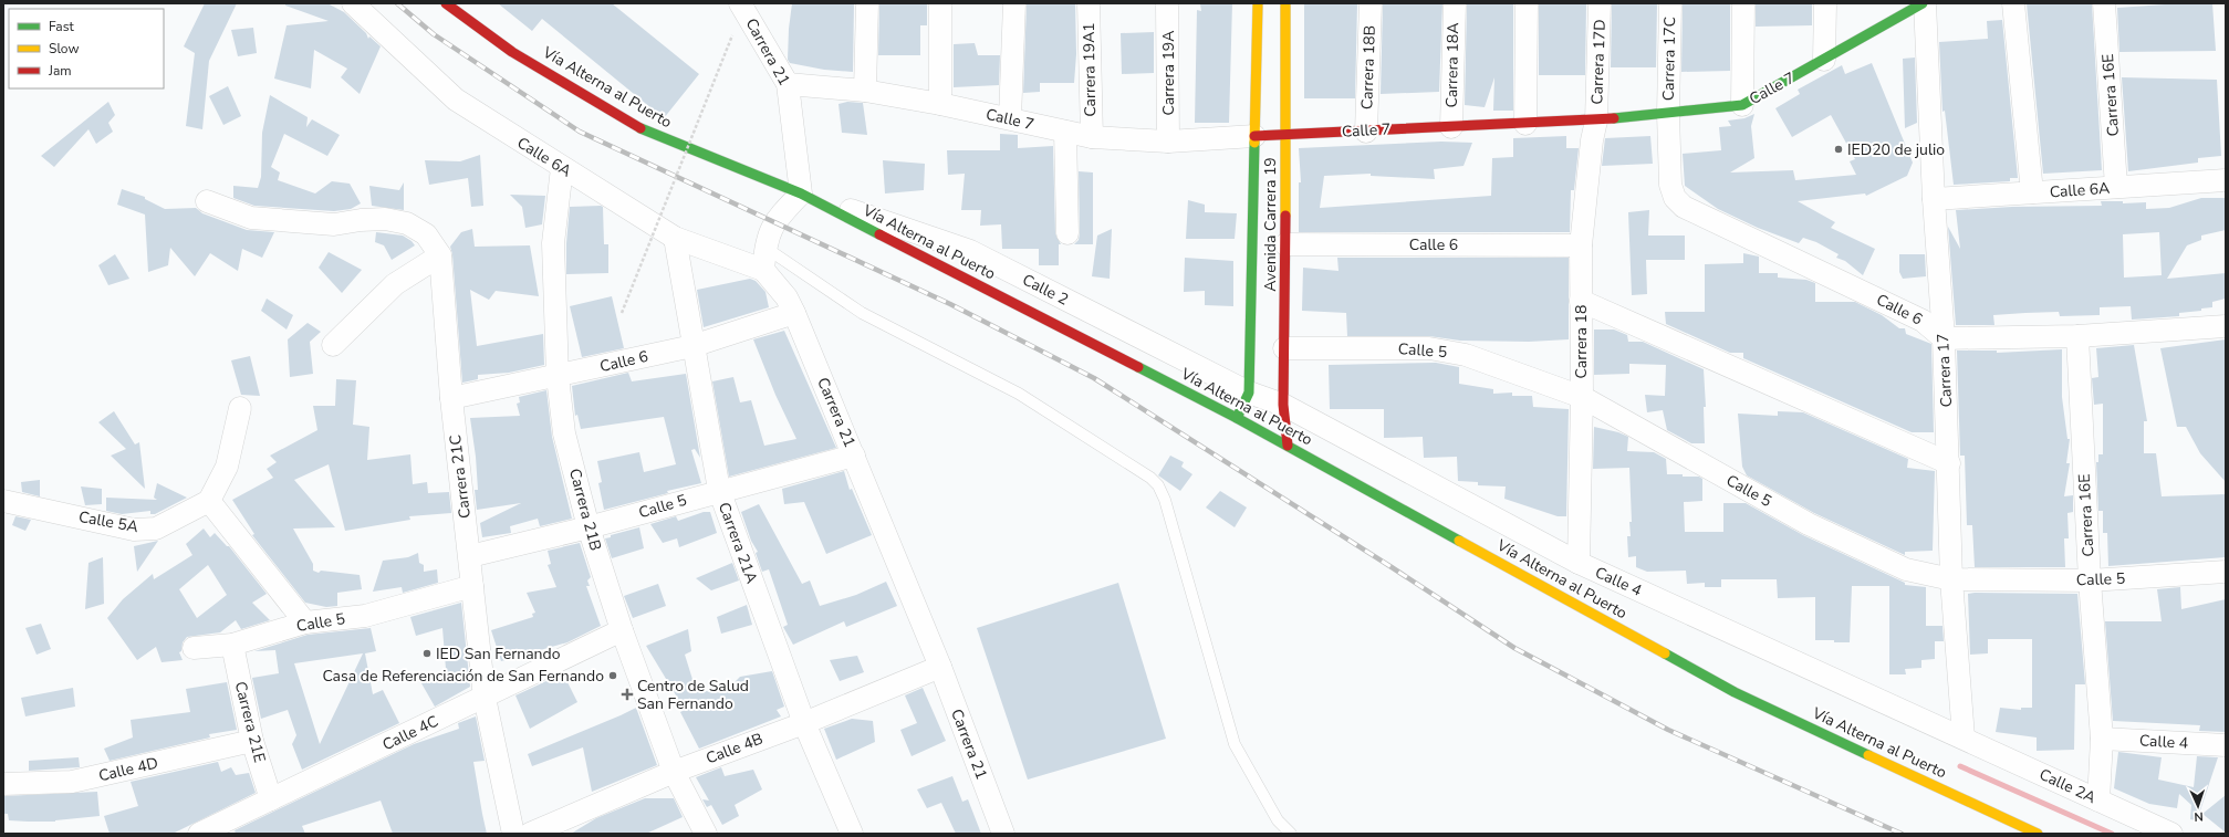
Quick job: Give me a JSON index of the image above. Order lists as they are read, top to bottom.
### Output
{
  "streets": {
    "main road": ["Vía Alterna al Puerto", "Calle 7", "Avenida Carrera 19"],
    "street": [
      "Carrera 21",
      "Carrera 17C",
      "Carrera 17D",
      "Carrera 18A",
      "Carrera 18B",
      "Carrera 19A1",
      "Carrera 19A",
      "Carrera 16E",
      "Calle 6A",
      "Calle 6",
      "Calle 2",
      "Carrera 18",
      "Calle 5",
      "Carrera 17",
      "Carrera 21C",
      "Carrera 21B",
      "Calle 5A",
      "Carrera 21A",
      "Calle 4",
      "Carrera 21E",
      "Calle 4C",
      "Calle 4B",
      "Calle 4D",
      "Calle 2A"
    ]
  },
  "crossings": [
    ["Carrera 21", "Vía Alterna al Puerto"],
    ["Carrera 21", "Calle 7"],
    ["Carrera 21", "Calle 6A"],
    ["Carrera 21", "Calle 6"],
    ["Carrera 21", "Calle 2"],
    ["Carrera 21", "Calle 5"],
    ["Carrera 21", "Calle 4B"],
    ["Carrera 17C", "Calle 7"],
    ["Carrera 17C", "Calle 6"],
    ["Carrera 17D", "Calle 7"],
    ["Carrera 17D", "Carrera 18"],
    ["Carrera 18A", "Calle 7"],
    ["Carrera 18B", "Calle 7"],
    ["Carrera 19A1", "Calle 7"],
    ["Carrera 19A", "Calle 7"],
    ["Vía Alterna al Puerto", "Avenida Carrera 19"],
    ["Vía Alterna al Puerto", "Calle 2"],
    ["Calle 7", "Avenida Carrera 19"],
    ["Calle 7", "Calle 6"],
    ["Calle 7", "Carrera 18"],
    ["Calle 7", "Carrera 17"],
    ["Carrera 16E", "Calle 6A"],
    ["Carrera 16E", "Calle 5"],
    ["Carrera 16E", "Calle 4"],
    ["Carrera 16E", "Calle 2A"],
    ["Calle 6A", "Carrera 17"],
    ["Calle 6A", "Carrera 21B"],
    ["Calle 6A", "Carrera 21A"],
    ["Avenida Carrera 19", "Calle 6"],
    ["Avenida Carrera 19", "Calle 2"],
    ["Avenida Carrera 19", "Calle 5"],
    ["Avenida Carrera 19", "Calle 4"],
    ["Calle 6", "Carrera 18"],
    ["Calle 6", "Carrera 17"],
    ["Calle 6", "Carrera 21C"],
    ["Calle 6", "Carrera 21B"],
    ["Calle 6", "Carrera 21A"],
    ["Calle 2", "Calle 4"],
    ["Carrera 18", "Calle 5"],
    ["Carrera 18", "Calle 4"],
    ["Calle 5", "Carrera 17"],
    ["Calle 5", "Carrera 21C"],
    ["Calle 5", "Carrera 21B"],
    ["Calle 5", "Carrera 21A"],
    ["Calle 5", "Carrera 21E"],
    ["Carrera 17", "Calle 4"],
    ["Carrera 17", "Calle 2A"],
    ["Carrera 21C", "Calle 4C"],
    ["Carrera 21B", "Calle 4C"],
    ["Carrera 21B", "Calle 4B"],
    ["Carrera 21A", "Calle 4B"],
    ["Calle 4", "Calle 2A"],
    ["Carrera 21E", "Calle 4C"],
    ["Carrera 21E", "Calle 4D"]
  ],
  "places": {
    "other": ["IED20 de julio", "IED San Fernando", "Casa de Referenciación de San Fernando"],
    "health": ["Centro de Salud San Fernando"]
  },
  "legend": ["Fast", "Slow", "Jam"],
  "north": "bottom"
}
